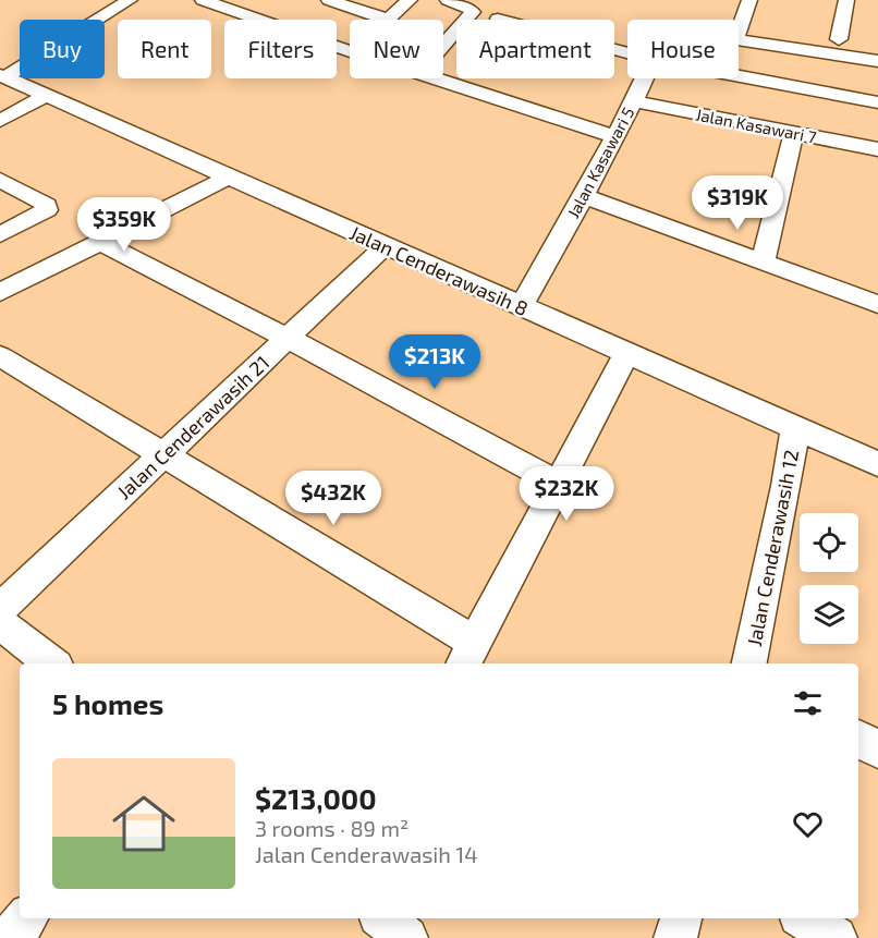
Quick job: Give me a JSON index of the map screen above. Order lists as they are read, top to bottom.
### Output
{
  "streets": {
    "street": [
      "Jalan Kasawari 7",
      "Jalan Kasawari 5",
      "Jalan Cenderawasih 8",
      "Jalan Cenderawasih 21",
      "Jalan Cenderawasih 12"
    ]
  },
  "crossings": [
    ["Jalan Kasawari 7", "Jalan Kasawari 5"],
    ["Jalan Kasawari 5", "Jalan Cenderawasih 8"],
    ["Jalan Cenderawasih 8", "Jalan Cenderawasih 21"],
    ["Jalan Cenderawasih 8", "Jalan Cenderawasih 12"]
  ],
  "page": {
    "chip": [
      "Buy",
      "Rent",
      "Filters",
      "New",
      "Apartment",
      "House"
    ],
    "price": [
      "$319K",
      "$359K",
      "$213K",
      "$232K",
      "$432K"
    ],
    "heading": "5 homes",
    "list": [
      {
        "name": "$213,000",
        "note": "3 rooms · 89 m² · Jalan Cenderawasih 14"
      }
    ]
  }
}
